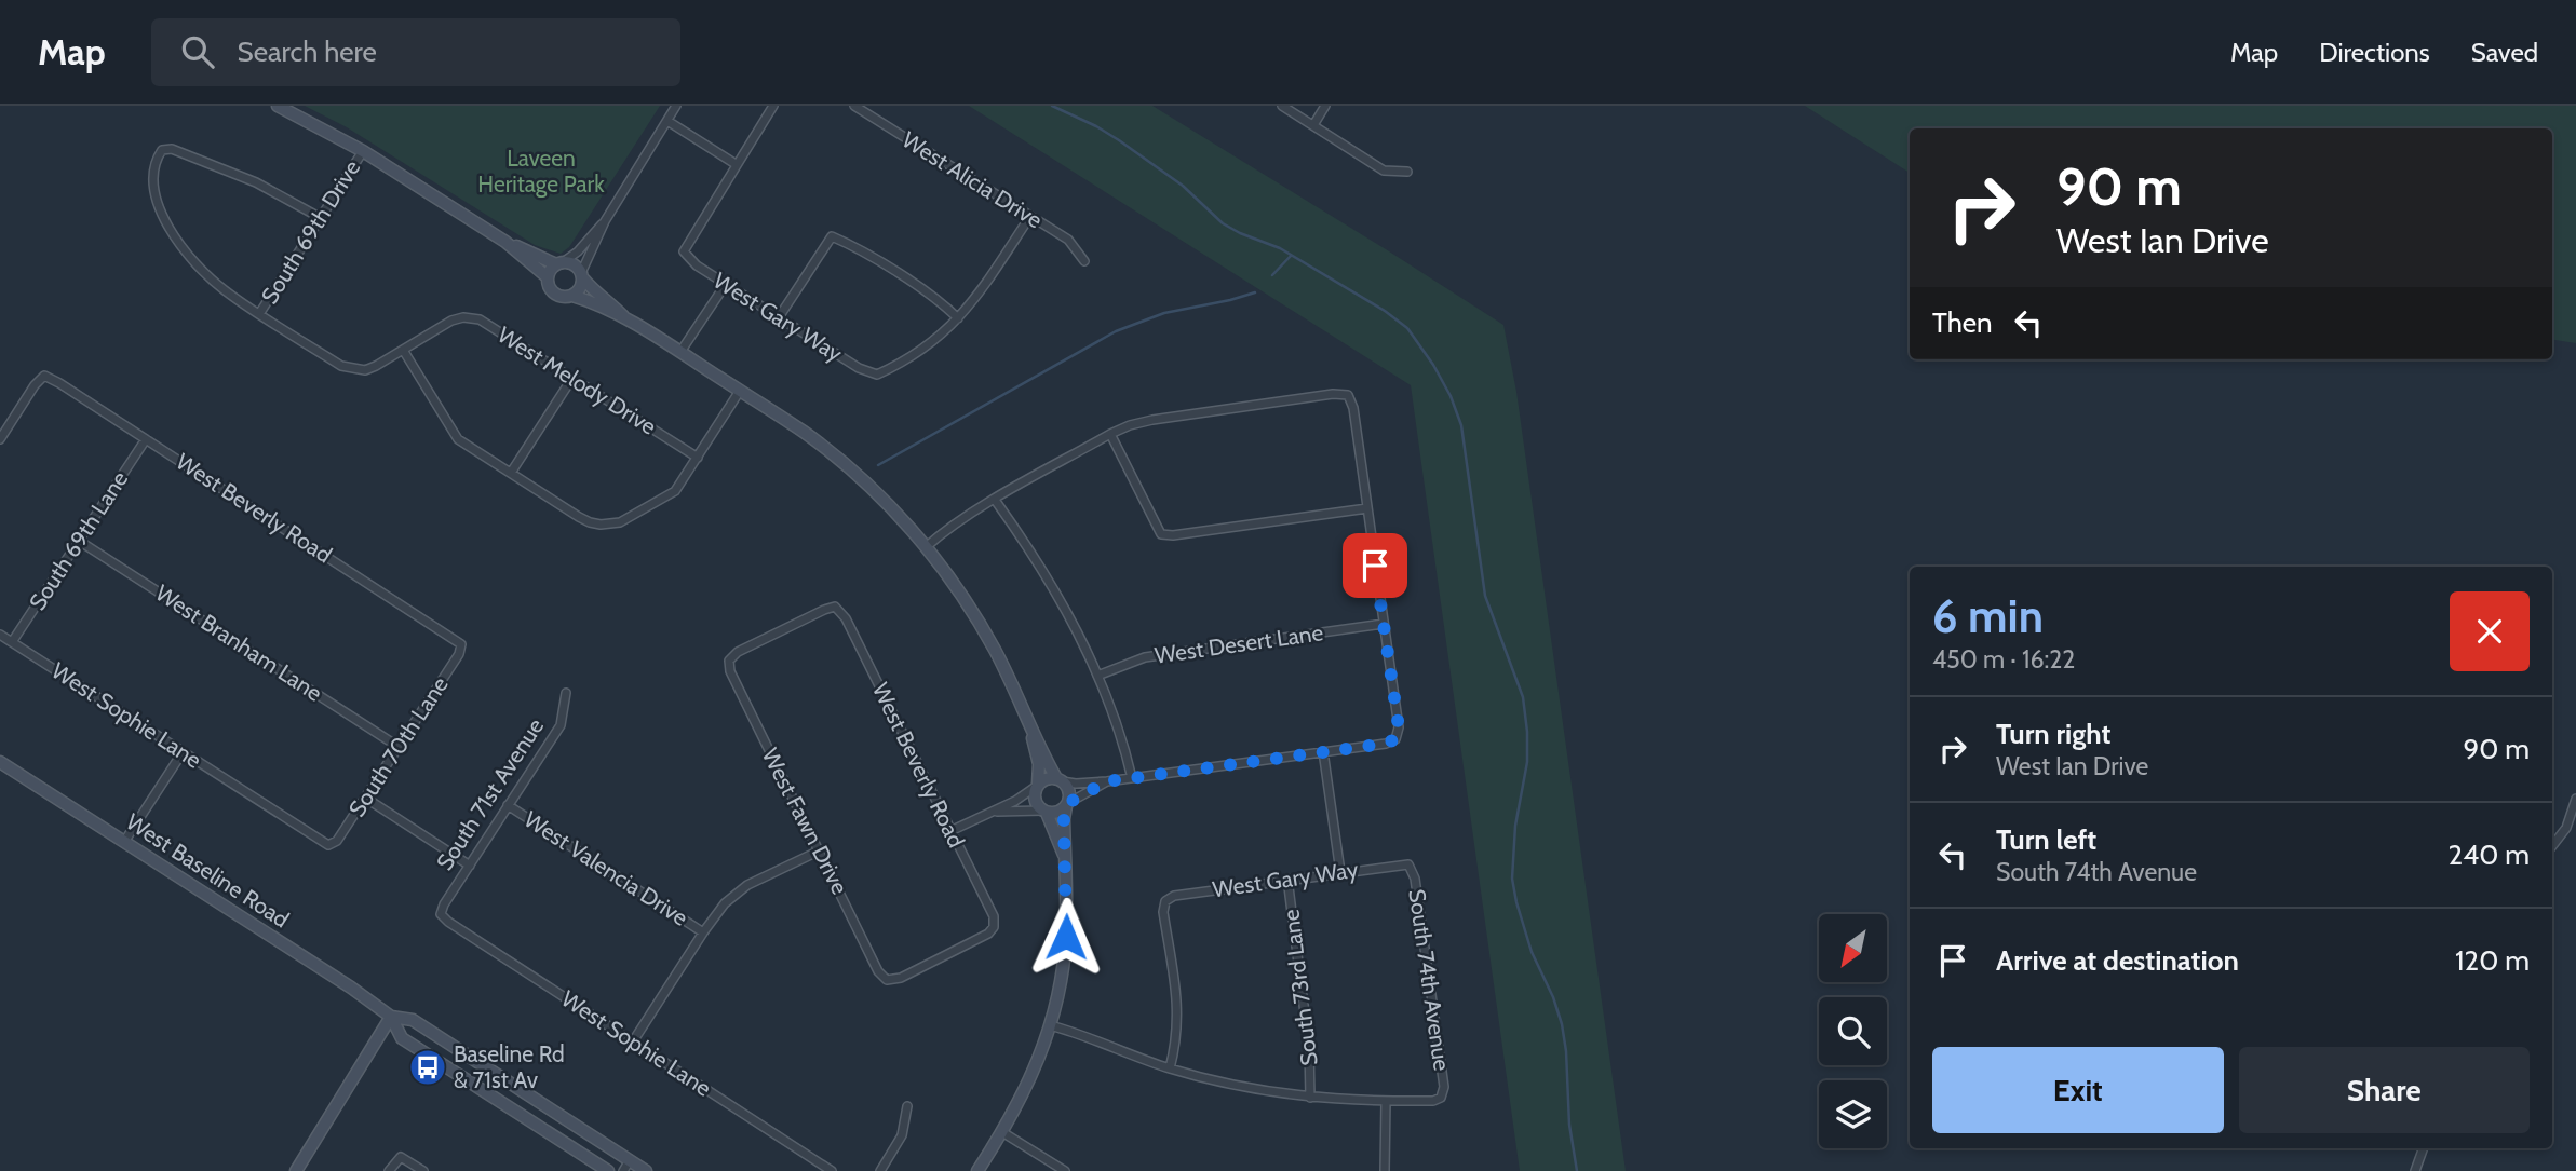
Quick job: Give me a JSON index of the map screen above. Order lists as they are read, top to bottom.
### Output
{
  "streets": {
    "street": [
      "West Alicia Drive",
      "South 69th Drive",
      "West Gary Way",
      "West Melody Drive",
      "West Beverly Road",
      "South 69th Lane",
      "West Branham Lane",
      "West Desert Lane",
      "West Sophie Lane",
      "South 70th Lane",
      "South 71st Avenue",
      "West Fawn Drive",
      "West Valencia Drive",
      "West Baseline Road",
      "South 74th Avenue",
      "South 73rd Lane"
    ]
  },
  "crossings": [
    ["West Gary Way", "South 74th Avenue"],
    ["West Gary Way", "South 73rd Lane"],
    ["West Beverly Road", "South 69th Lane"],
    ["West Beverly Road", "South 70th Lane"],
    ["West Beverly Road", "West Fawn Drive"],
    ["South 69th Lane", "West Branham Lane"],
    ["South 69th Lane", "West Sophie Lane"],
    ["West Branham Lane", "South 70th Lane"],
    ["West Sophie Lane", "South 70th Lane"],
    ["West Sophie Lane", "South 71st Avenue"],
    ["South 71st Avenue", "West Valencia Drive"]
  ],
  "parks": ["Laveen Heritage Park"],
  "places": {
    "bus stop": ["Baseline Rd & 71st Av"]
  },
  "north": "bottom left",
  "page": {
    "header": "Map",
    "search": "Search here",
    "nav": ["Map", "Directions", "Saved"],
    "turn": ["90 m", "West Ian Drive"],
    "then": "Then",
    "heading": ["6 min", "450 m · 16:22"],
    "list": [
      {
        "name": "Turn right",
        "note": "West Ian Drive",
        "value": "90 m"
      },
      {
        "name": "Turn left",
        "note": "South 74th Avenue",
        "value": "240 m"
      },
      {
        "name": "Arrive at destination",
        "value": "120 m"
      }
    ],
    "buttons": ["Exit", "Share"]
  }
}
